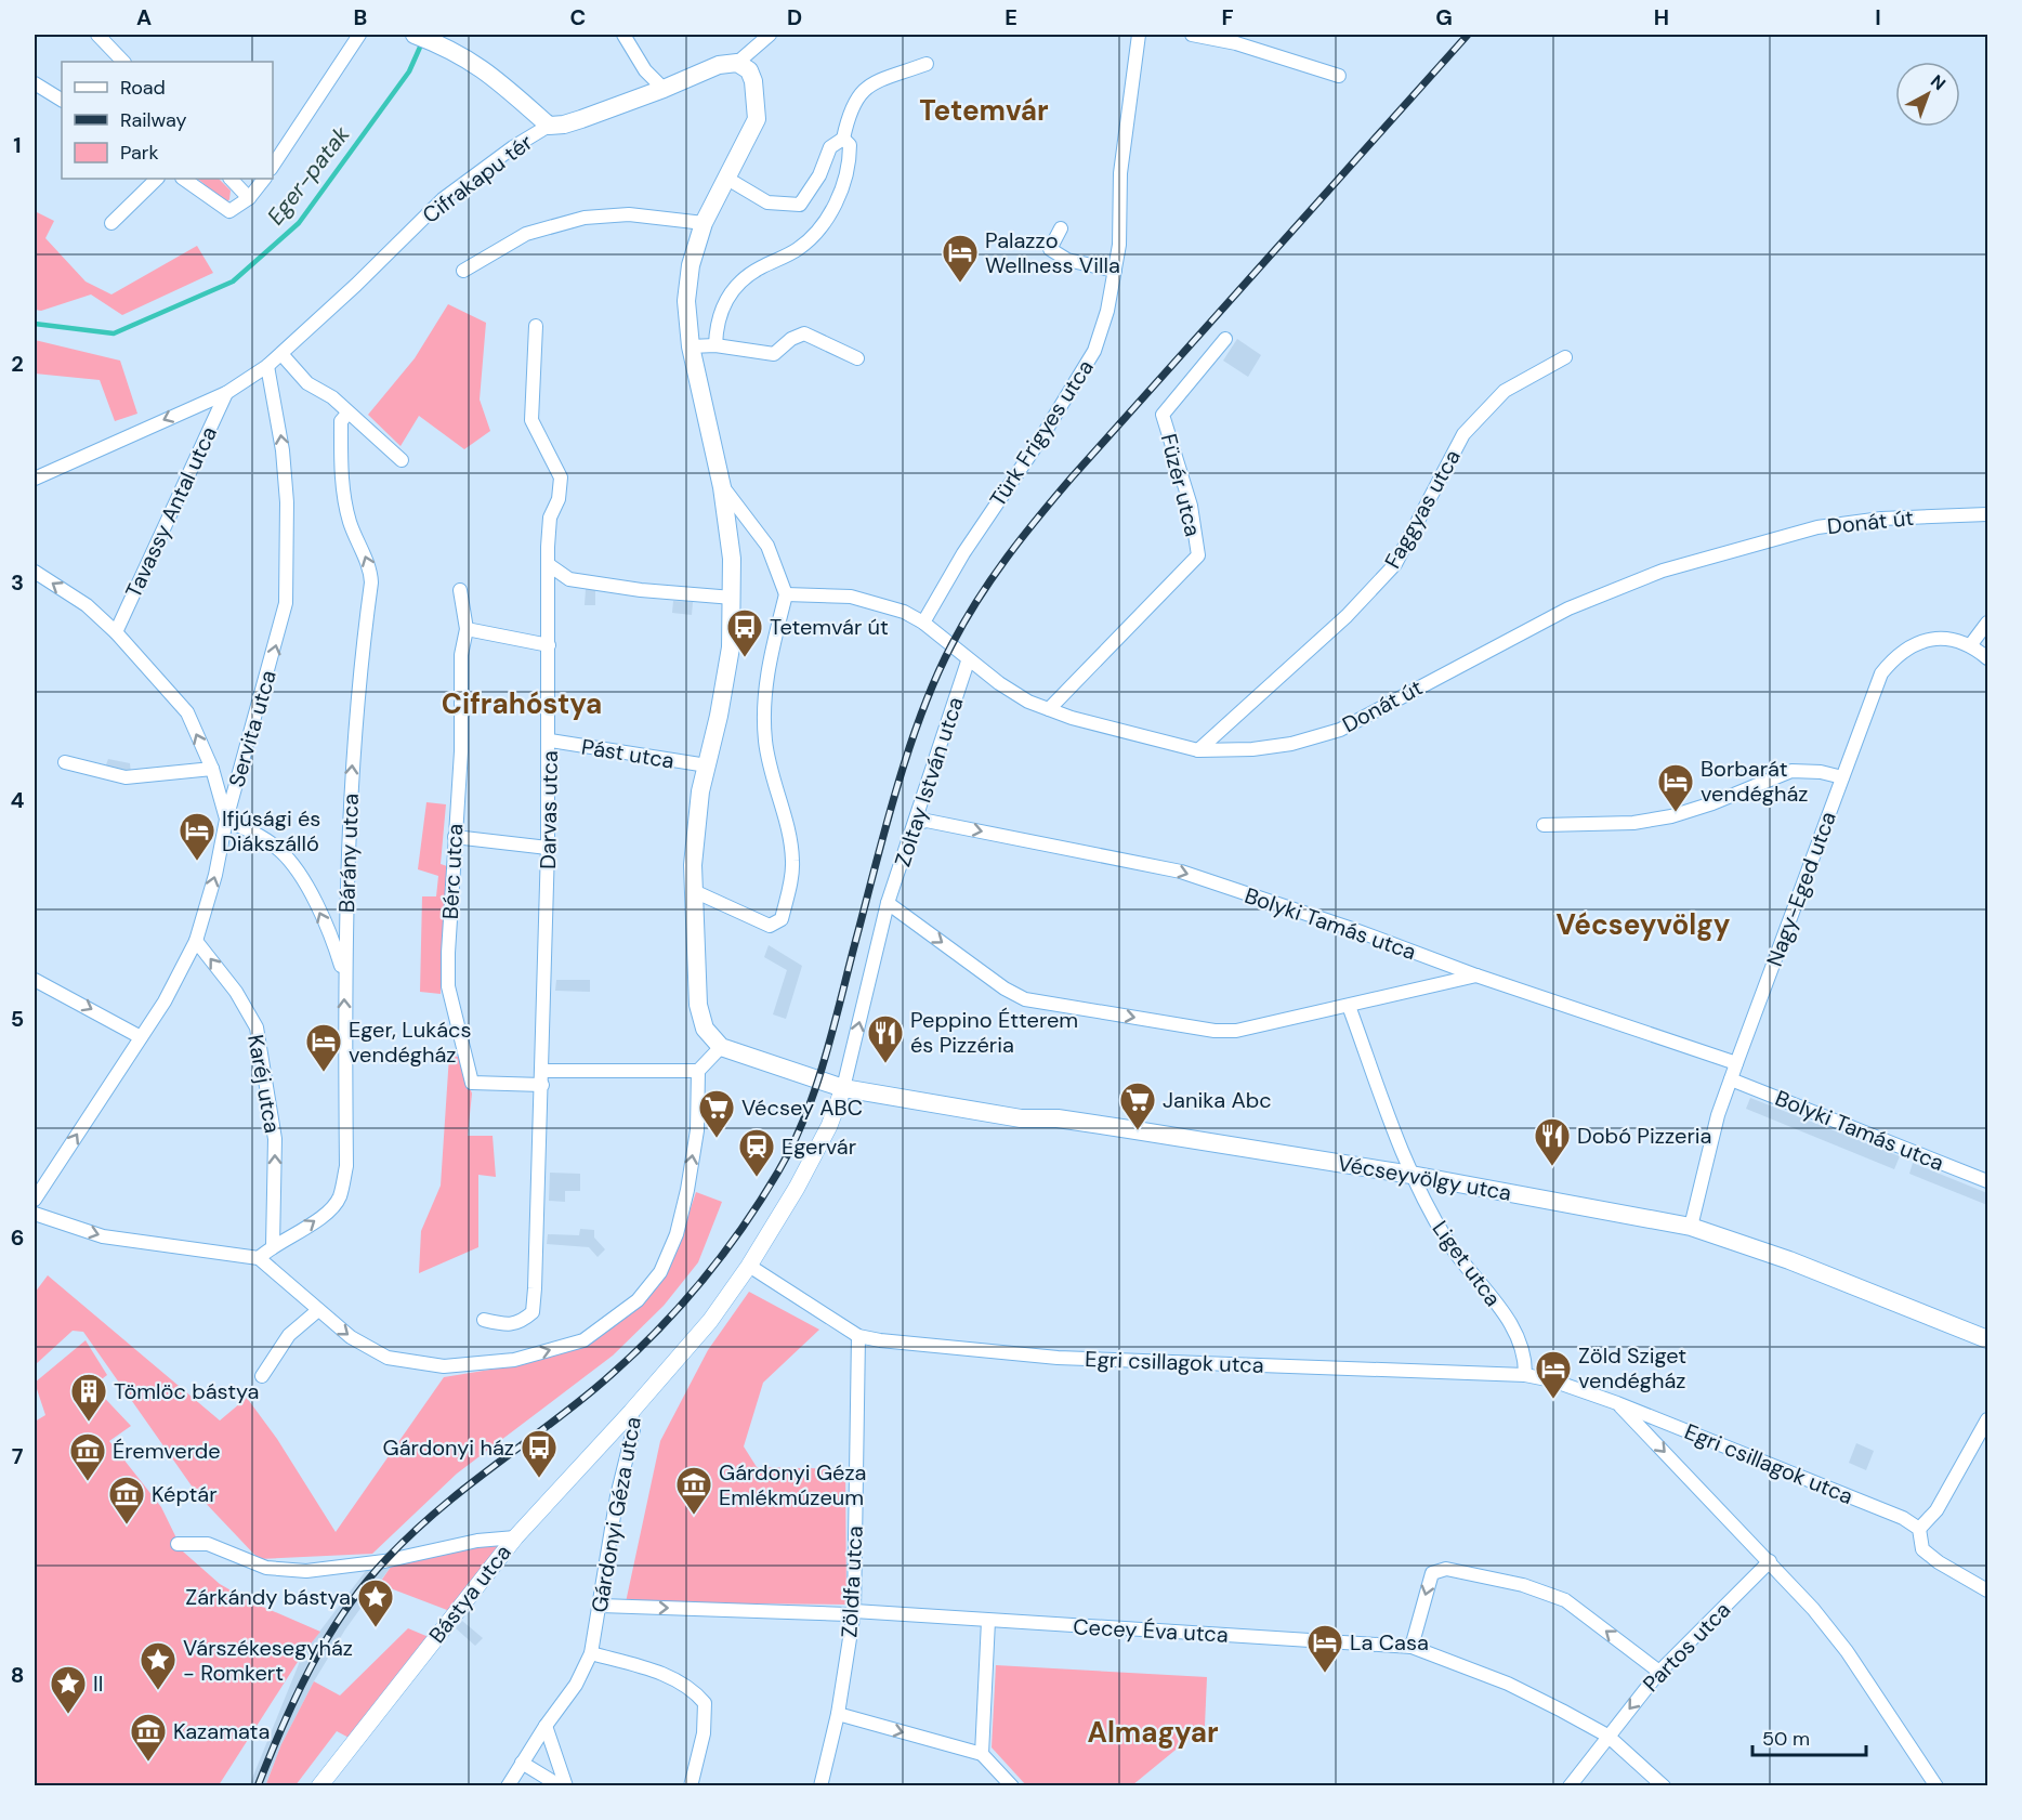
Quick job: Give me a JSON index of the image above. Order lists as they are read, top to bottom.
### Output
{
  "streets": {
    "main road": ["Cifrakapu tér", "Vécseyvölgy utca"],
    "street": [
      "Türk Frigyes utca",
      "Füzér utca",
      "Faggyas utca",
      "Tavassy Antal utca",
      "Donát út",
      "Servita utca",
      "Pást utca",
      "Zoltay István utca",
      "Darvas utca",
      "Bárány utca",
      "Bérc utca",
      "Nagy-Eged utca",
      "Bolyki Tamás utca",
      "Karéj utca",
      "Liget utca",
      "Egri csillagok utca",
      "Gárdonyi Géza utca",
      "Zöldfa utca",
      "Bástya utca",
      "Cecey Éva utca",
      "Partos utca"
    ]
  },
  "crossings": [
    ["Cifrakapu tér", "Tavassy Antal utca"],
    ["Cifrakapu tér", "Servita utca"],
    ["Türk Frigyes utca", "Donát út"],
    ["Füzér utca", "Donát út"],
    ["Faggyas utca", "Donát út"],
    ["Donát út", "Zoltay István utca"],
    ["Servita utca", "Karéj utca"],
    ["Pást utca", "Darvas utca"],
    ["Zoltay István utca", "Bolyki Tamás utca"],
    ["Darvas utca", "Bérc utca"],
    ["Bárány utca", "Karéj utca"],
    ["Nagy-Eged utca", "Bolyki Tamás utca"],
    ["Nagy-Eged utca", "Vécseyvölgy utca"],
    ["Vécseyvölgy utca", "Liget utca"],
    ["Vécseyvölgy utca", "Gárdonyi Géza utca"],
    ["Liget utca", "Egri csillagok utca"],
    ["Egri csillagok utca", "Gárdonyi Géza utca"],
    ["Egri csillagok utca", "Zöldfa utca"],
    ["Egri csillagok utca", "Partos utca"],
    ["Gárdonyi Géza utca", "Bástya utca"],
    ["Gárdonyi Géza utca", "Cecey Éva utca"],
    ["Zöldfa utca", "Cecey Éva utca"],
    ["Cecey Éva utca", "Partos utca"]
  ],
  "one_way": [
    "Servita utca",
    "Bárány utca",
    "Bolyki Tamás utca",
    "Karéj utca"
  ],
  "districts": [
    "Tetemvár",
    "Cifrahóstya",
    "Vécseyvölgy",
    "Almagyar"
  ],
  "water": ["Eger-patak"],
  "places": {
    "hotel": [
      "Palazzo Wellness Villa",
      "Borbarát vendégház",
      "Ifjúsági és Diákszálló",
      "Eger, Lukács vendégház",
      "Zöld Sziget vendégház",
      "La Casa"
    ],
    "bus stop": ["Tetemvár út", "Gárdonyi ház"],
    "restaurant": ["Peppino Étterem és Pizzéria", "Dobó Pizzeria"],
    "supermarket": ["Janika Abc", "Vécsey ABC"],
    "station": ["Egervár"],
    "building": ["Tömlöc bástya"],
    "museum": [
      "Éremverde",
      "Gárdonyi Géza Emlékmúzeum",
      "Képtár",
      "Kazamata"
    ],
    "place": ["Zárkándy bástya", "Várszékesegyház - Romkert", "II"]
  },
  "legend": ["Road", "Railway", "Park"],
  "scale_bar": "50 m",
  "north": "top right",
  "grid": {
    "columns": [
      "A",
      "B",
      "C",
      "D",
      "E",
      "F",
      "G",
      "H",
      "I"
    ],
    "rows": [
      "1",
      "2",
      "3",
      "4",
      "5",
      "6",
      "7",
      "8"
    ]
  }
}
